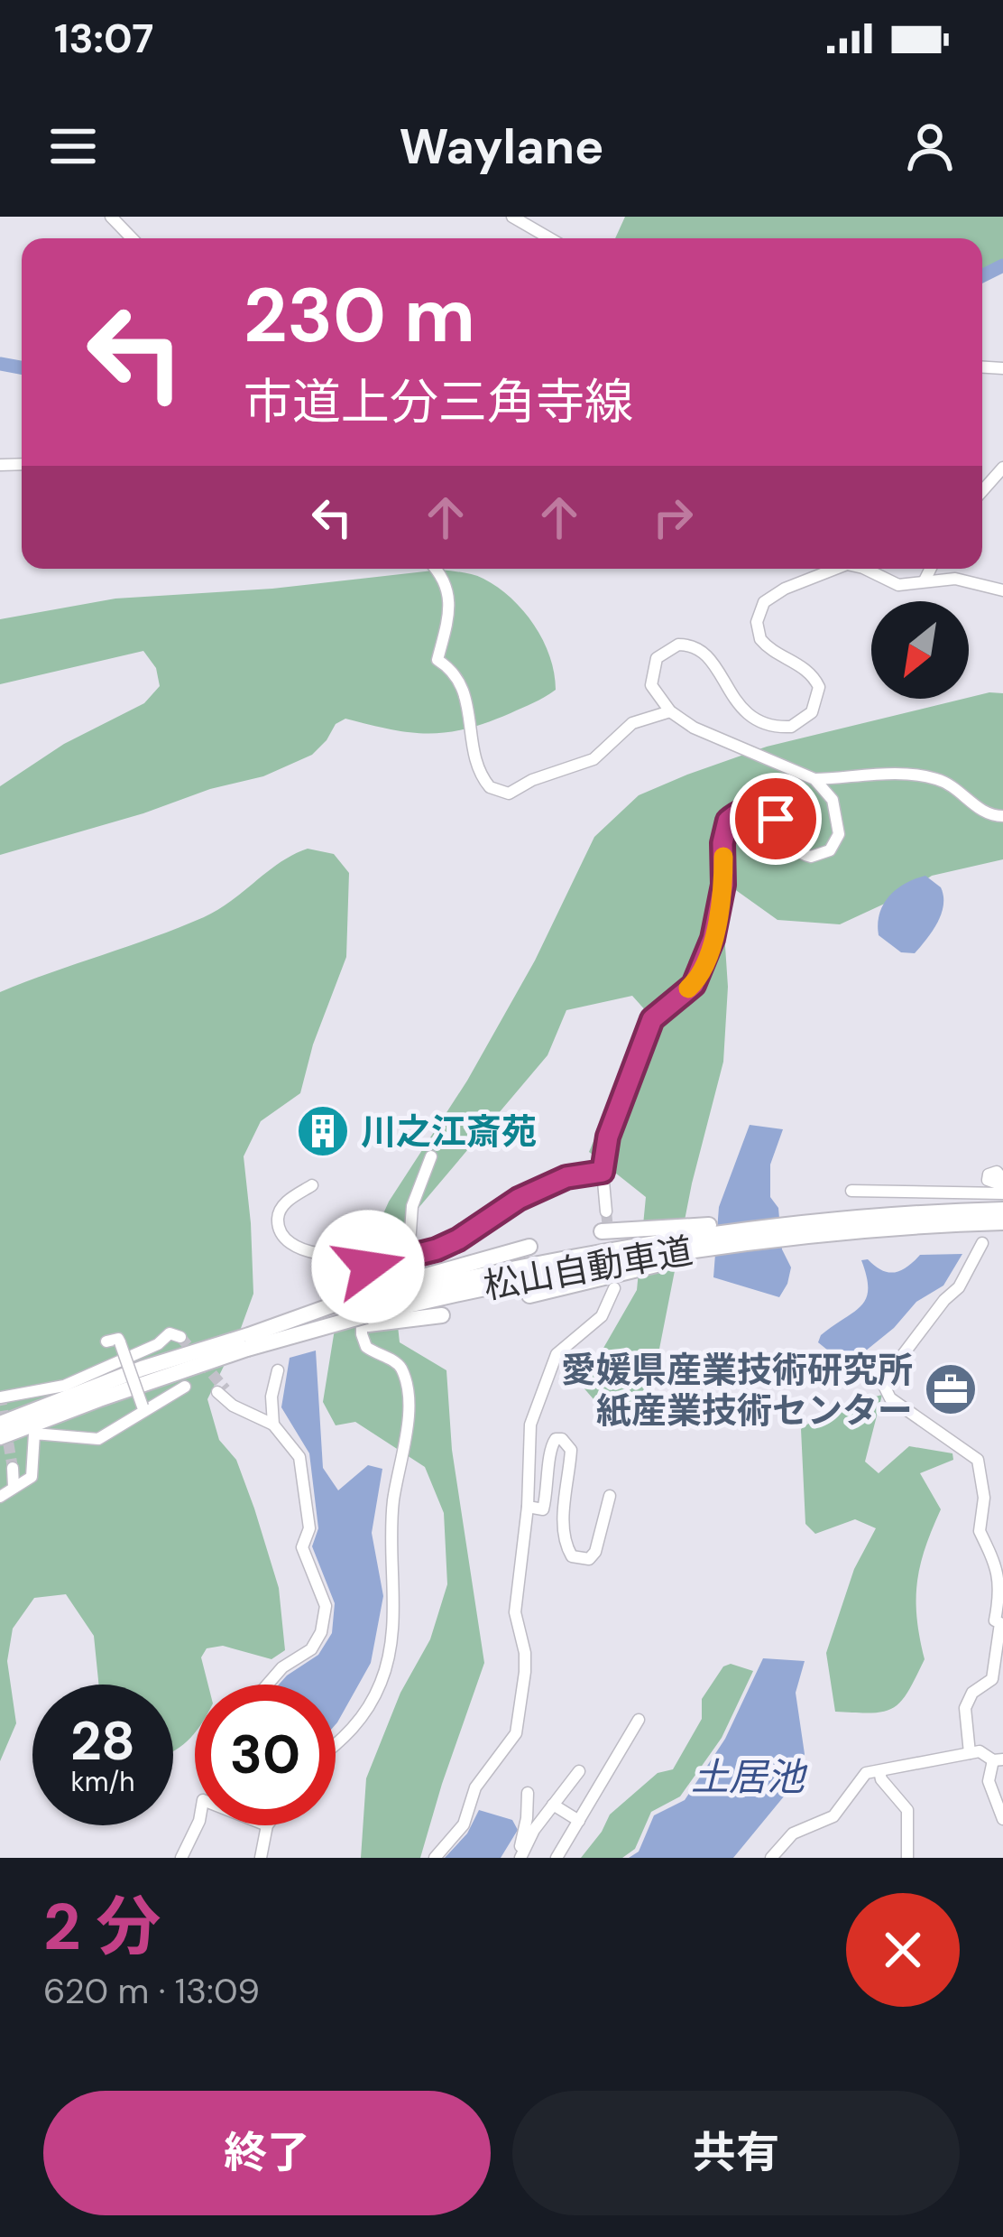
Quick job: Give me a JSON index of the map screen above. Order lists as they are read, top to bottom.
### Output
{
  "streets": {
    "highway": ["松山自動車道"]
  },
  "water": ["土居池"],
  "places": {
    "building": ["川之江斎苑"],
    "office": ["愛媛県産業技術研究所 紙産業技術センター"]
  },
  "north": "bottom left",
  "page": {
    "status": "13:07",
    "header": "Waylane",
    "turn": ["230 m", "市道上分三角寺線"],
    "speed": "28 km/h",
    "limit": "30",
    "heading": ["2 分", "620 m · 13:09"],
    "buttons": ["終了", "共有"]
  }
}
